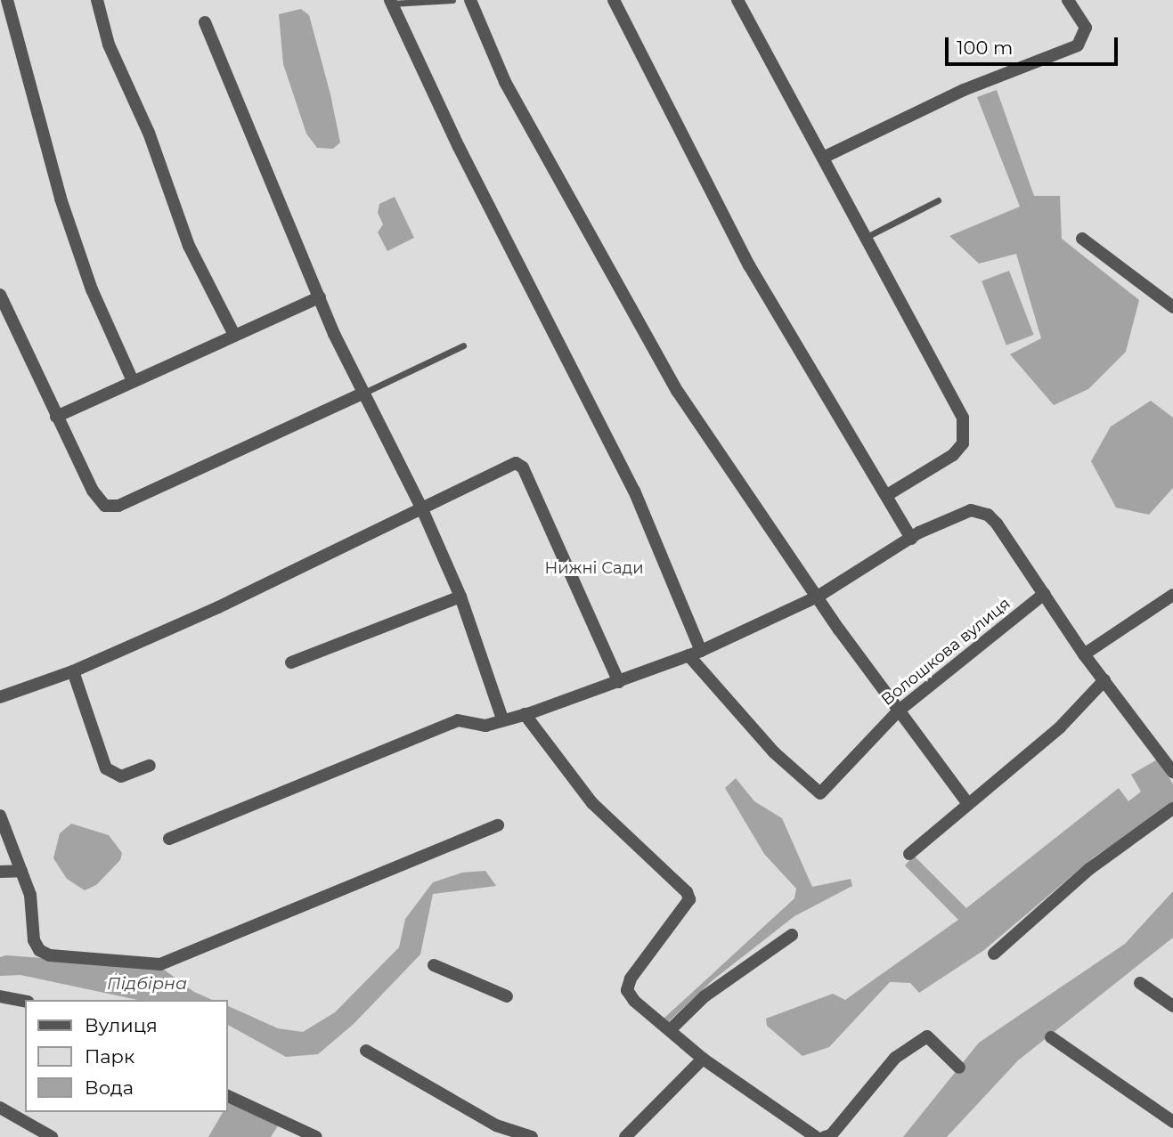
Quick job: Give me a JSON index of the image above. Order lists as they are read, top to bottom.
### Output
{
  "streets": {
    "street": ["Волошкова вулиця"]
  },
  "water": ["Підбірна"],
  "parks": ["Нижні Сади"],
  "legend": ["Вулиця", "Парк", "Вода"],
  "scale_bar": "100 m"
}
